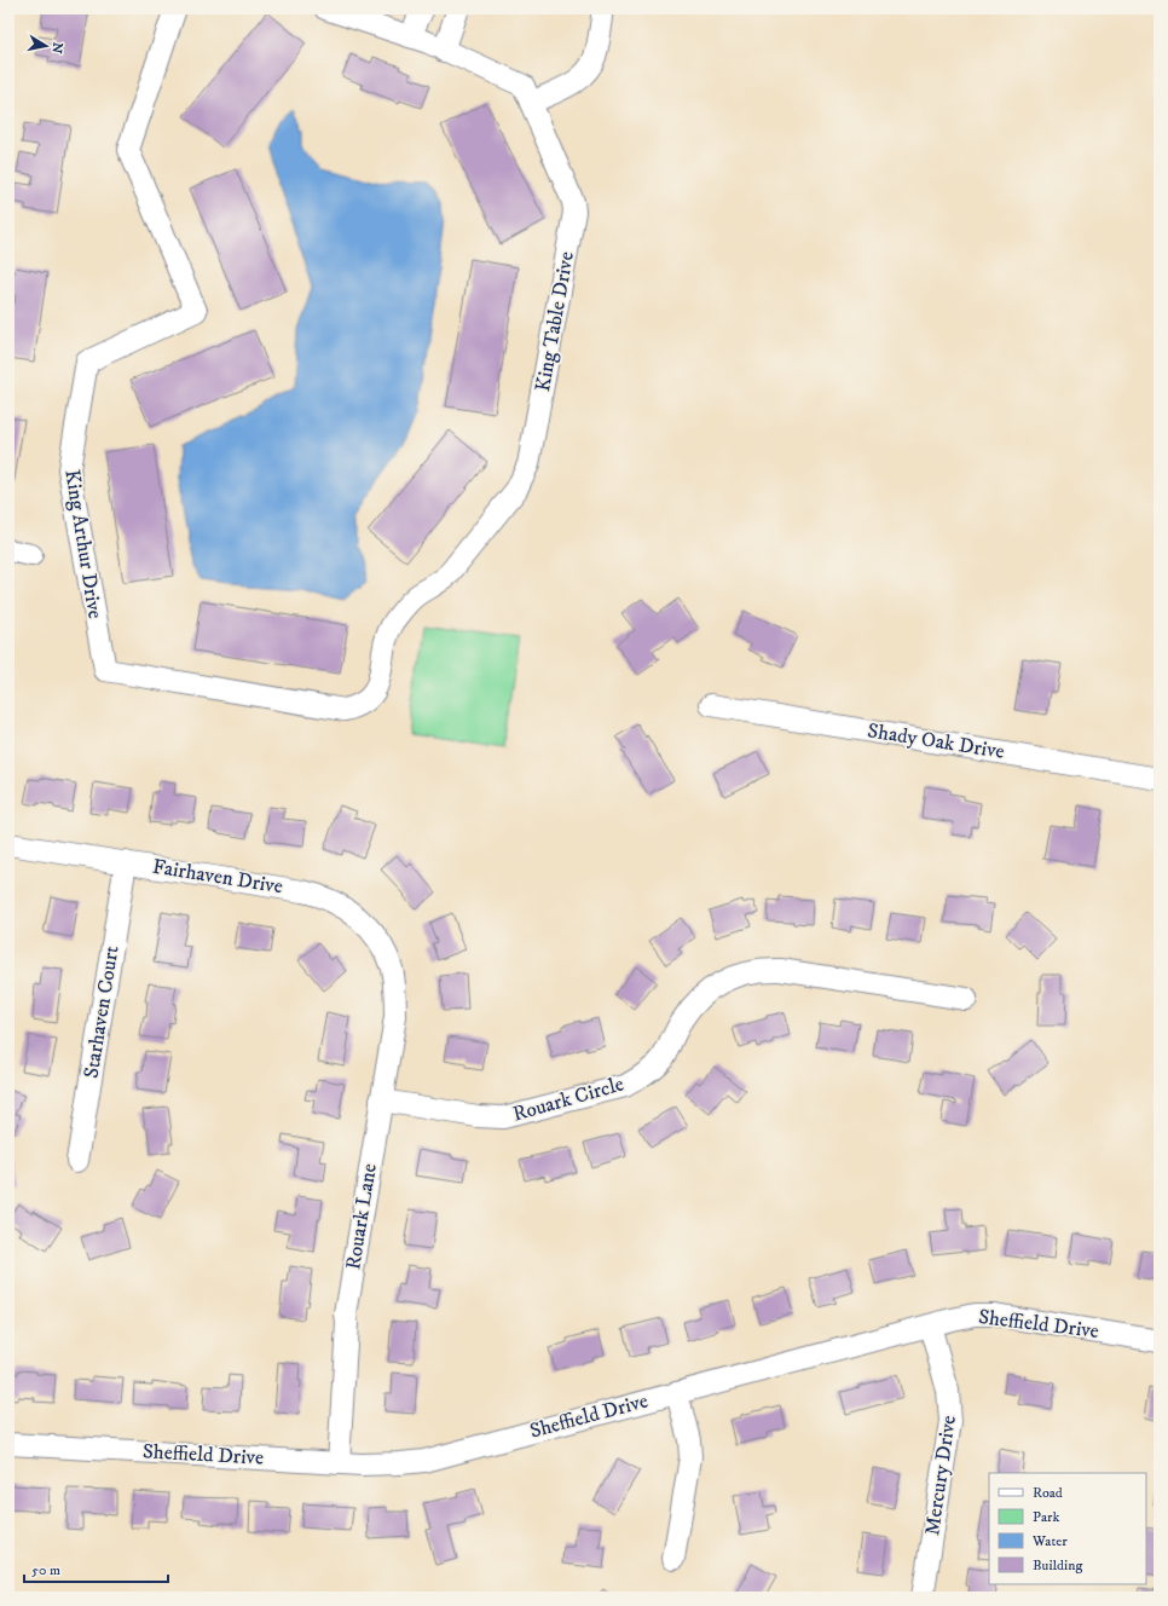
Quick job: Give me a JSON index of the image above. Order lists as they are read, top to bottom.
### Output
{
  "streets": {
    "street": [
      "King Table Drive",
      "King Arthur Drive",
      "Shady Oak Drive",
      "Fairhaven Drive",
      "Starhaven Court",
      "Rouark Circle",
      "Rouark Lane",
      "Sheffield Drive",
      "Mercury Drive"
    ]
  },
  "crossings": [
    ["King Table Drive", "King Arthur Drive"],
    ["Fairhaven Drive", "Starhaven Court"],
    ["Fairhaven Drive", "Rouark Lane"],
    ["Rouark Circle", "Rouark Lane"],
    ["Rouark Lane", "Sheffield Drive"],
    ["Sheffield Drive", "Mercury Drive"]
  ],
  "legend": [
    "Road",
    "Park",
    "Water",
    "Building"
  ],
  "scale_bar": "50 m",
  "north": "right"
}
